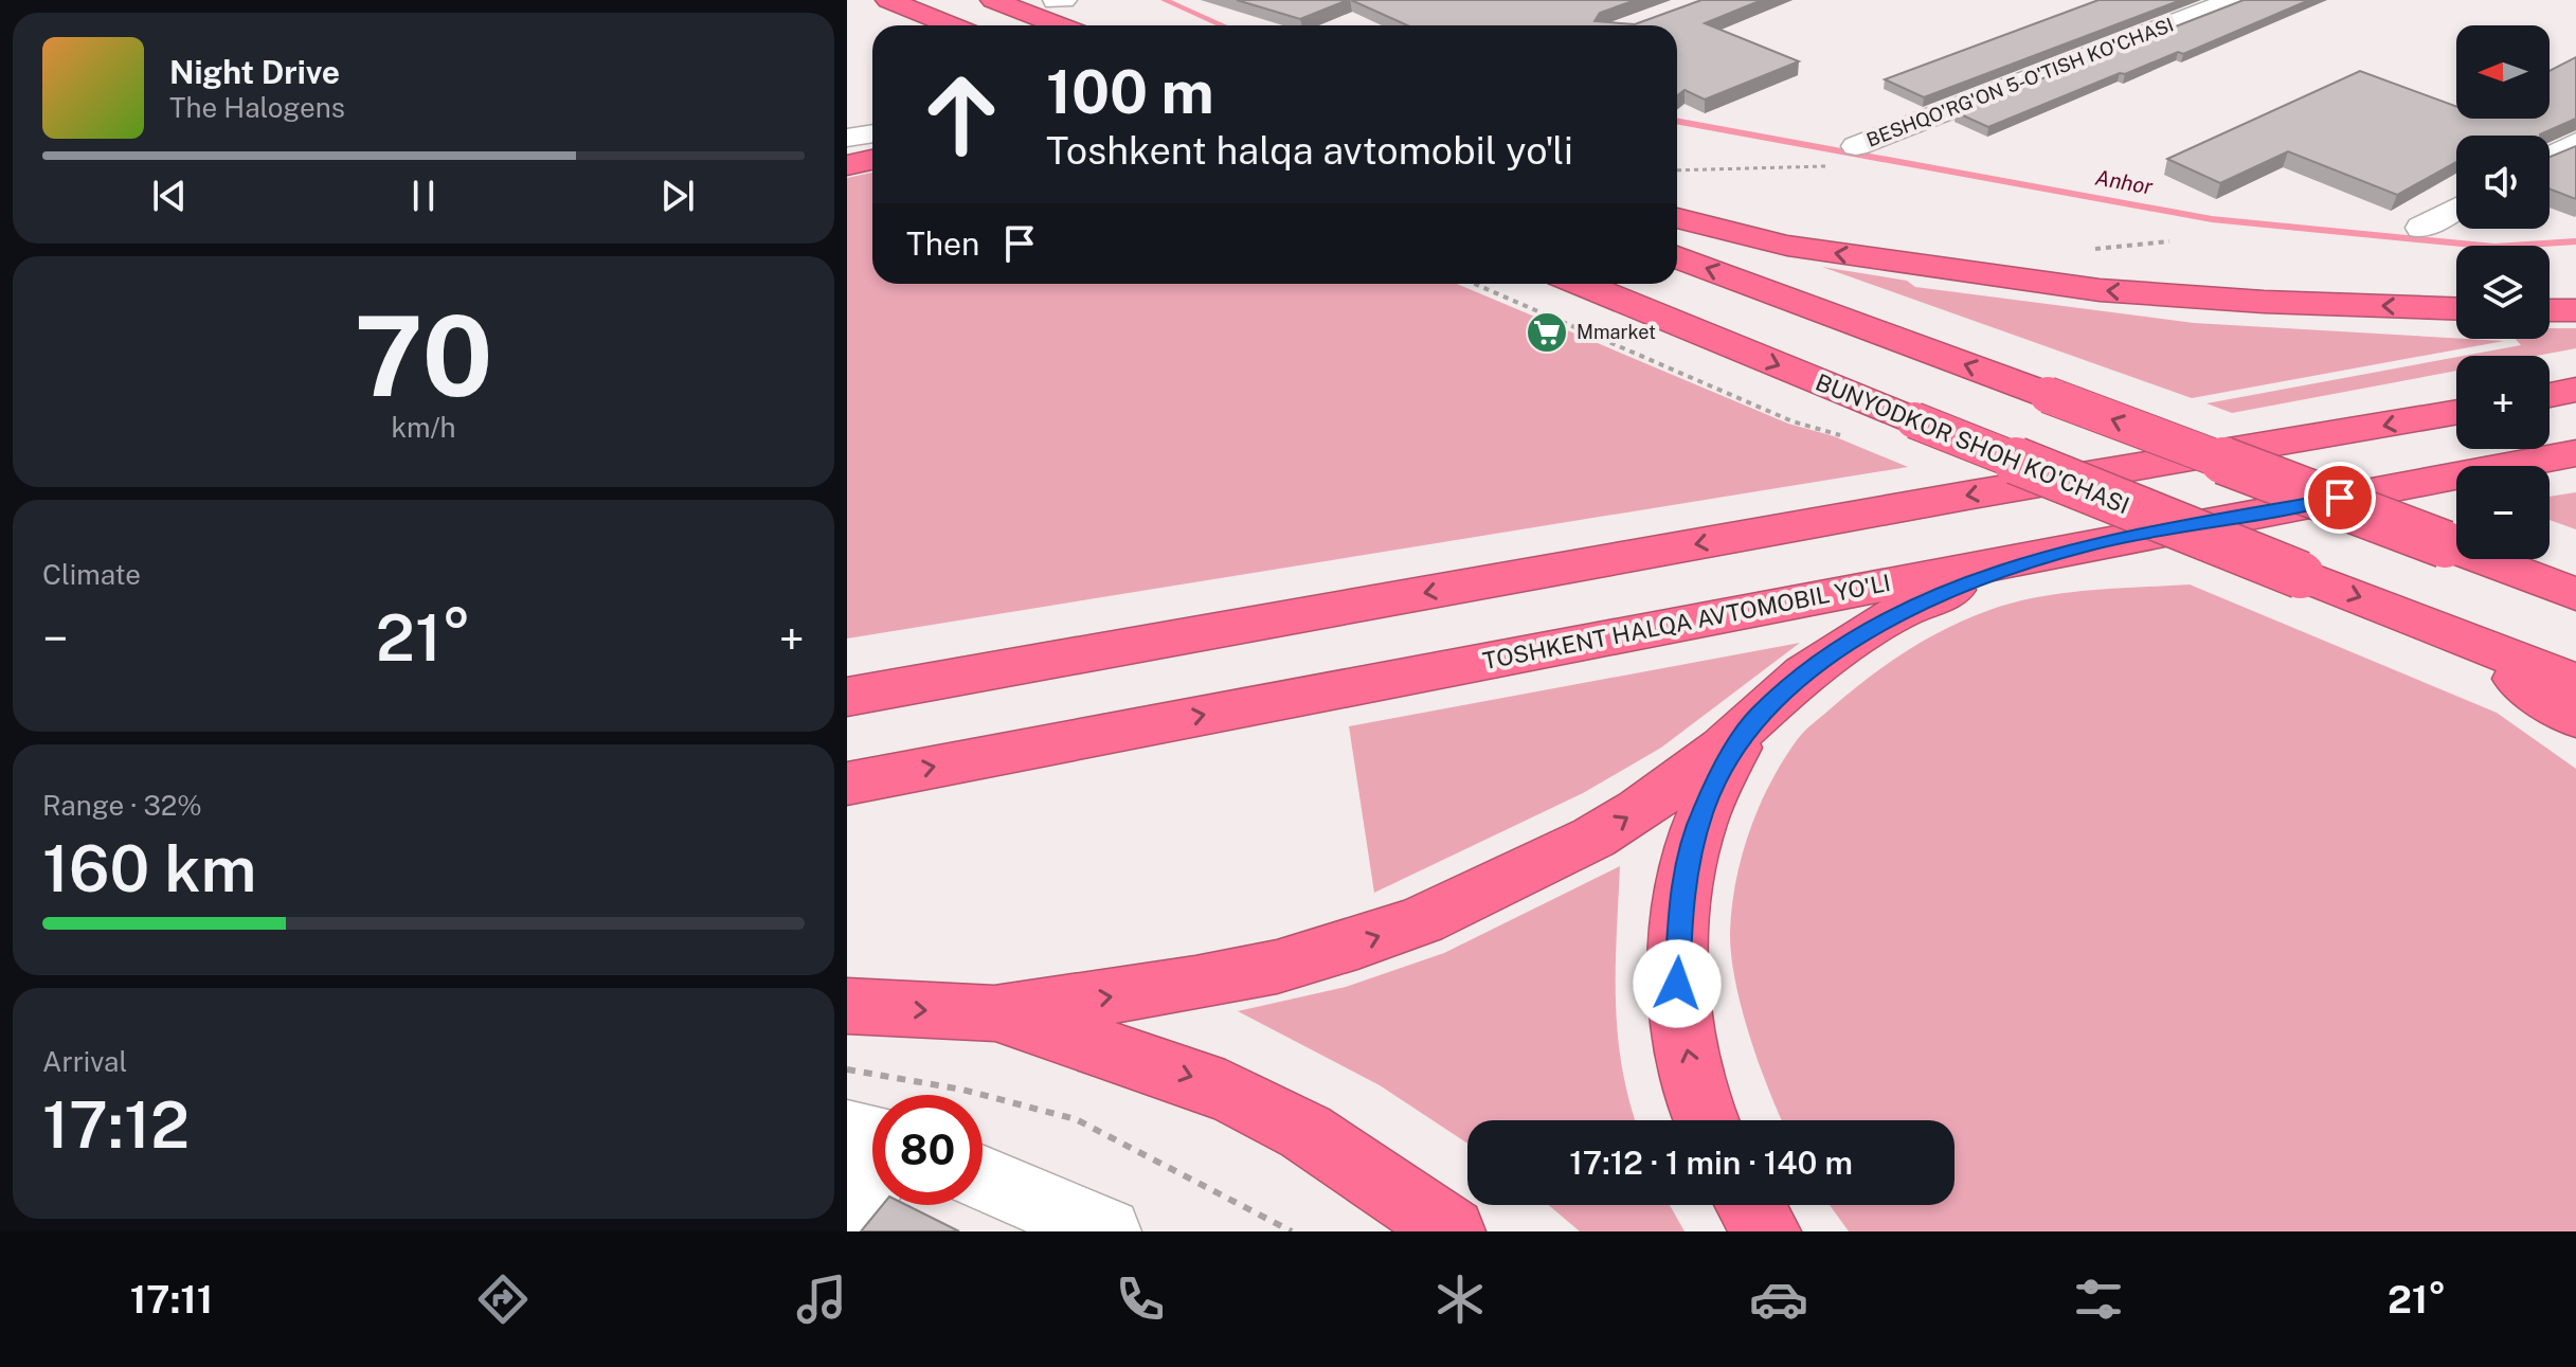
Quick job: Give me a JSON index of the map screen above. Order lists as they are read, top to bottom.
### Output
{
  "streets": {
    "highway": ["BUNYODKOR SHOH KO'CHASI", "TOSHKENT HALQA AVTOMOBIL YO'LI"],
    "street": ["BESHQO'RG'ON 5-O'TISH KO'CHASI"]
  },
  "water": ["Anhor"],
  "places": {
    "supermarket": ["Mmarket"]
  },
  "north": "left",
  "page": {
    "map_buttons": ["+", "−"],
    "turn": ["100 m", "Toshkent halqa avtomobil yo'li"],
    "song": ["Night Drive", "The Halogens"],
    "then": "Then",
    "tile": [
      ["70", "km/h"],
      "Climate",
      ["Range · 32%", "160 km"],
      ["Arrival", "17:12"]
    ],
    "heat": ["−", "21°", "+"],
    "limit": "80",
    "trip": "17:12 · 1 min · 140 m",
    "tabs": ["17:11", "21°"]
  }
}
